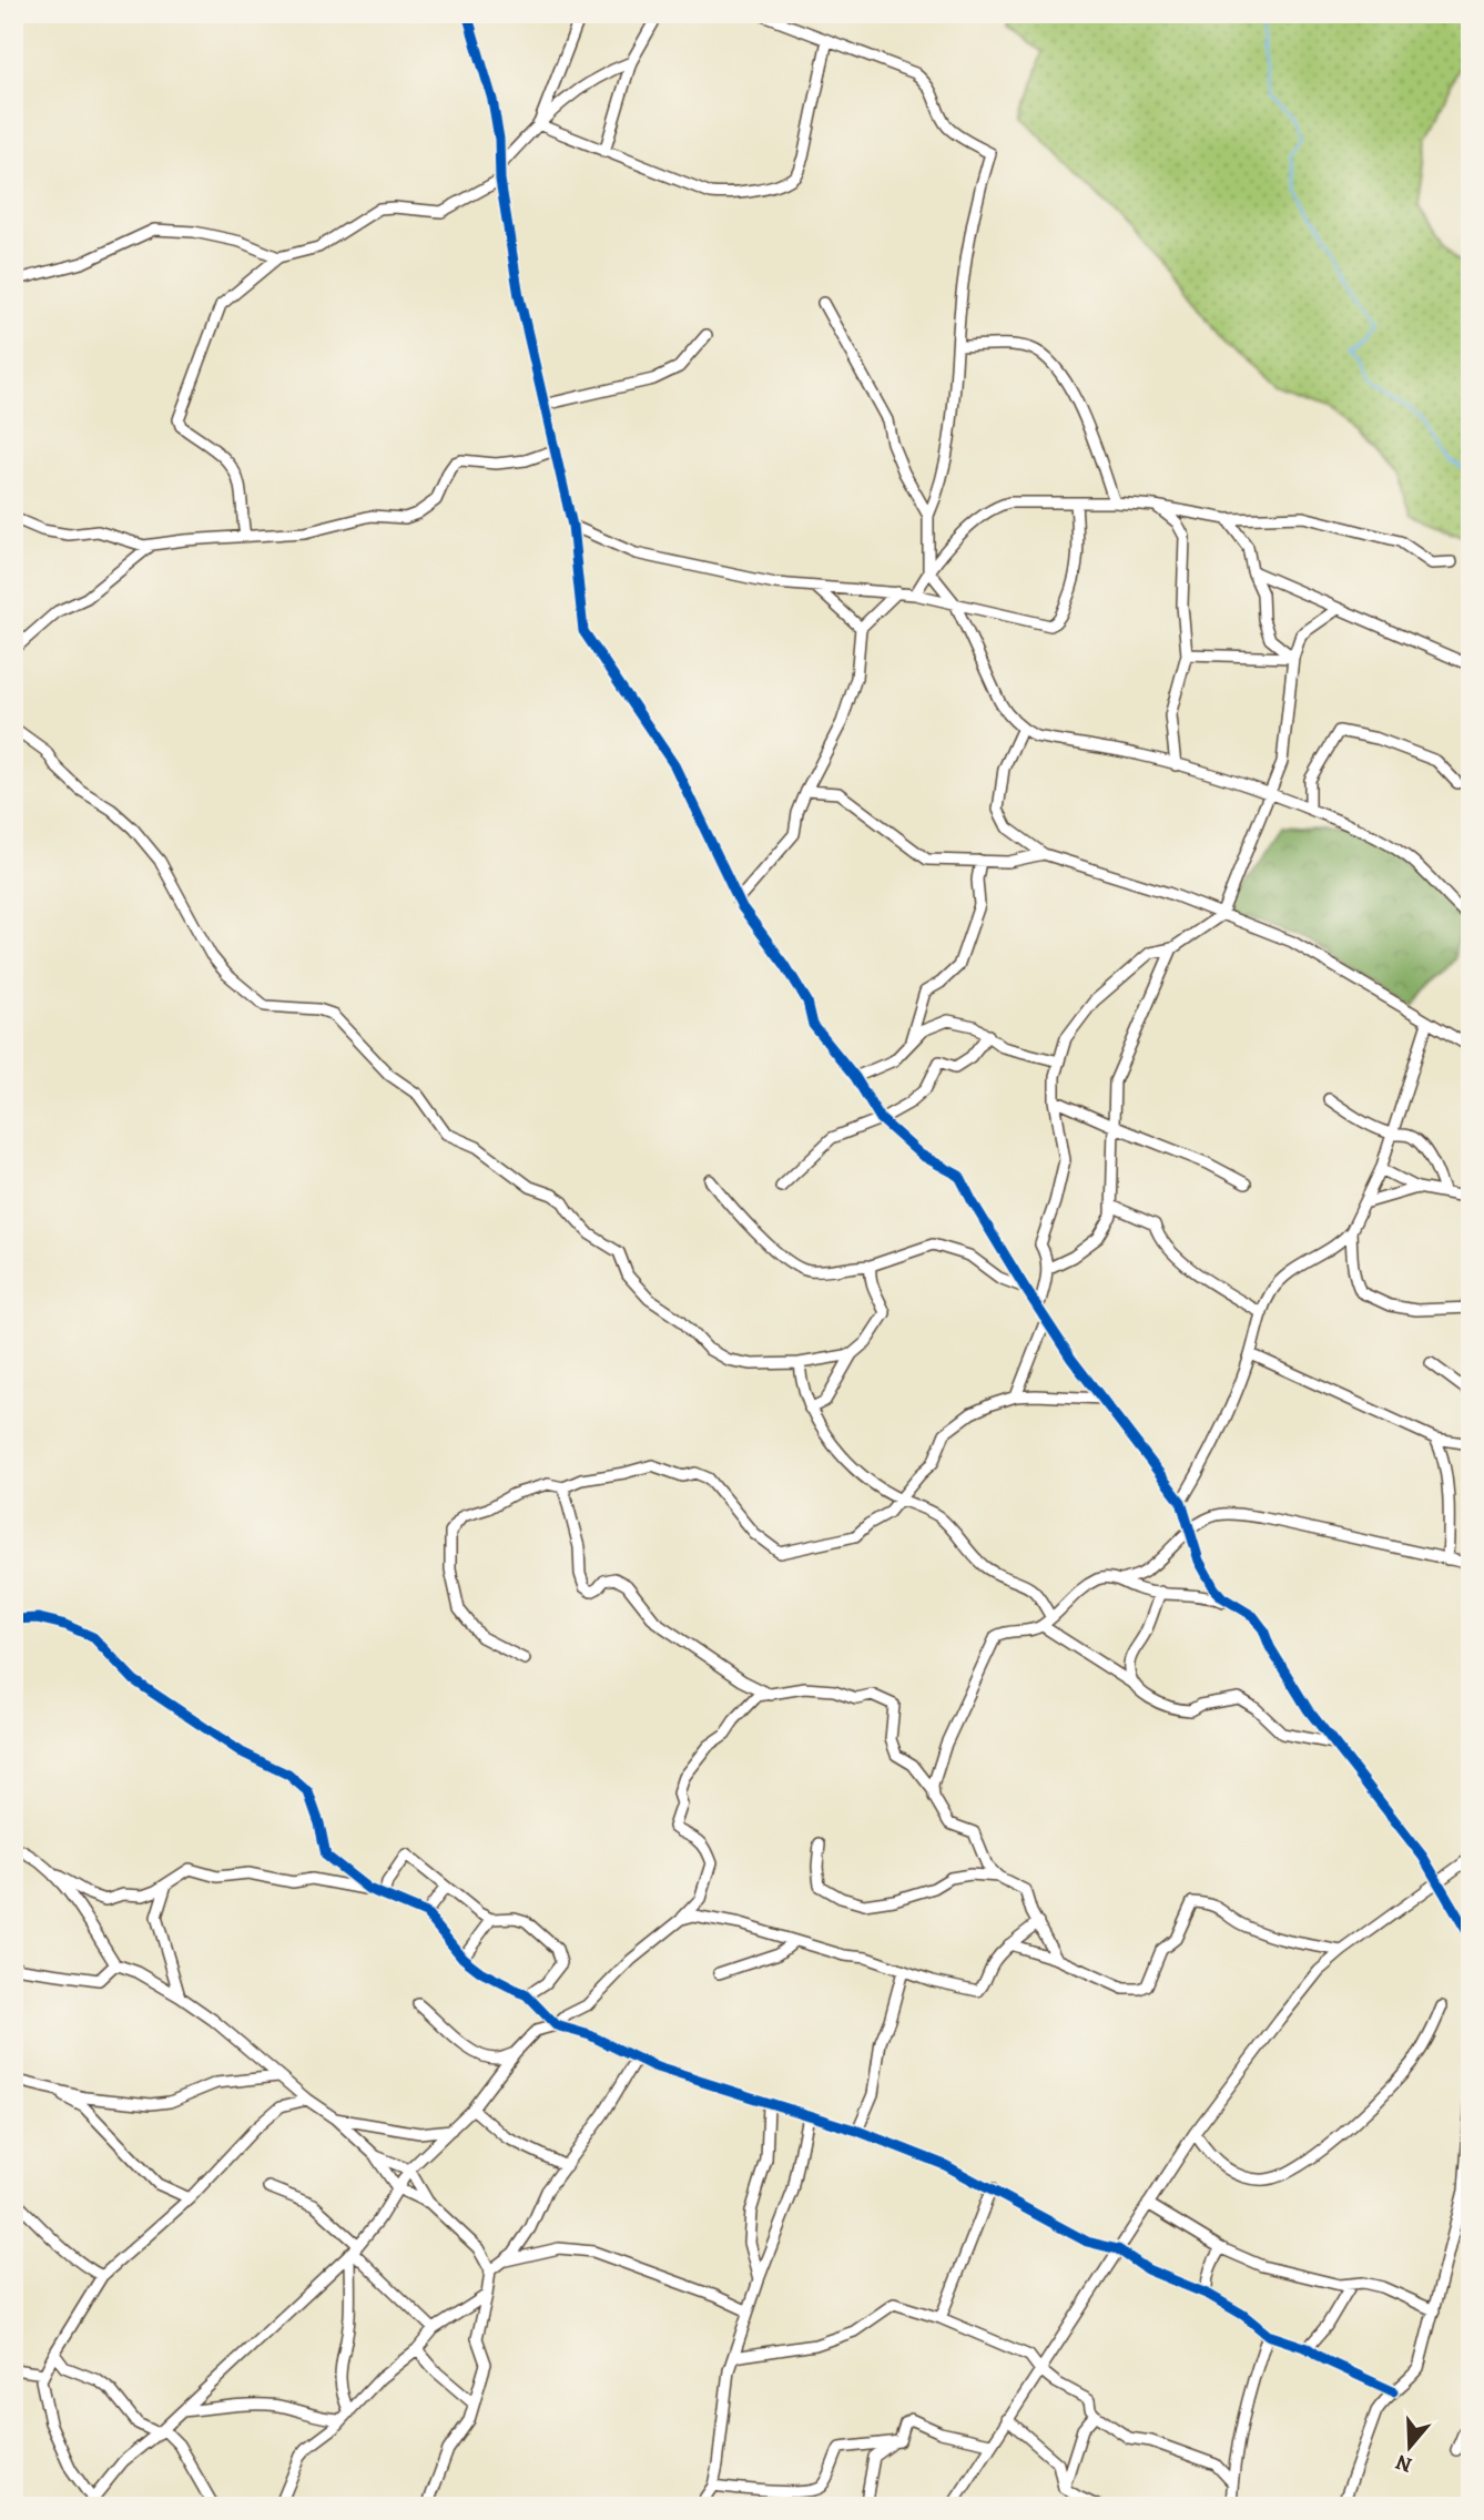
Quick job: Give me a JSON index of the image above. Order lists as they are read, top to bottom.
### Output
{
  "north": "bottom"
}
